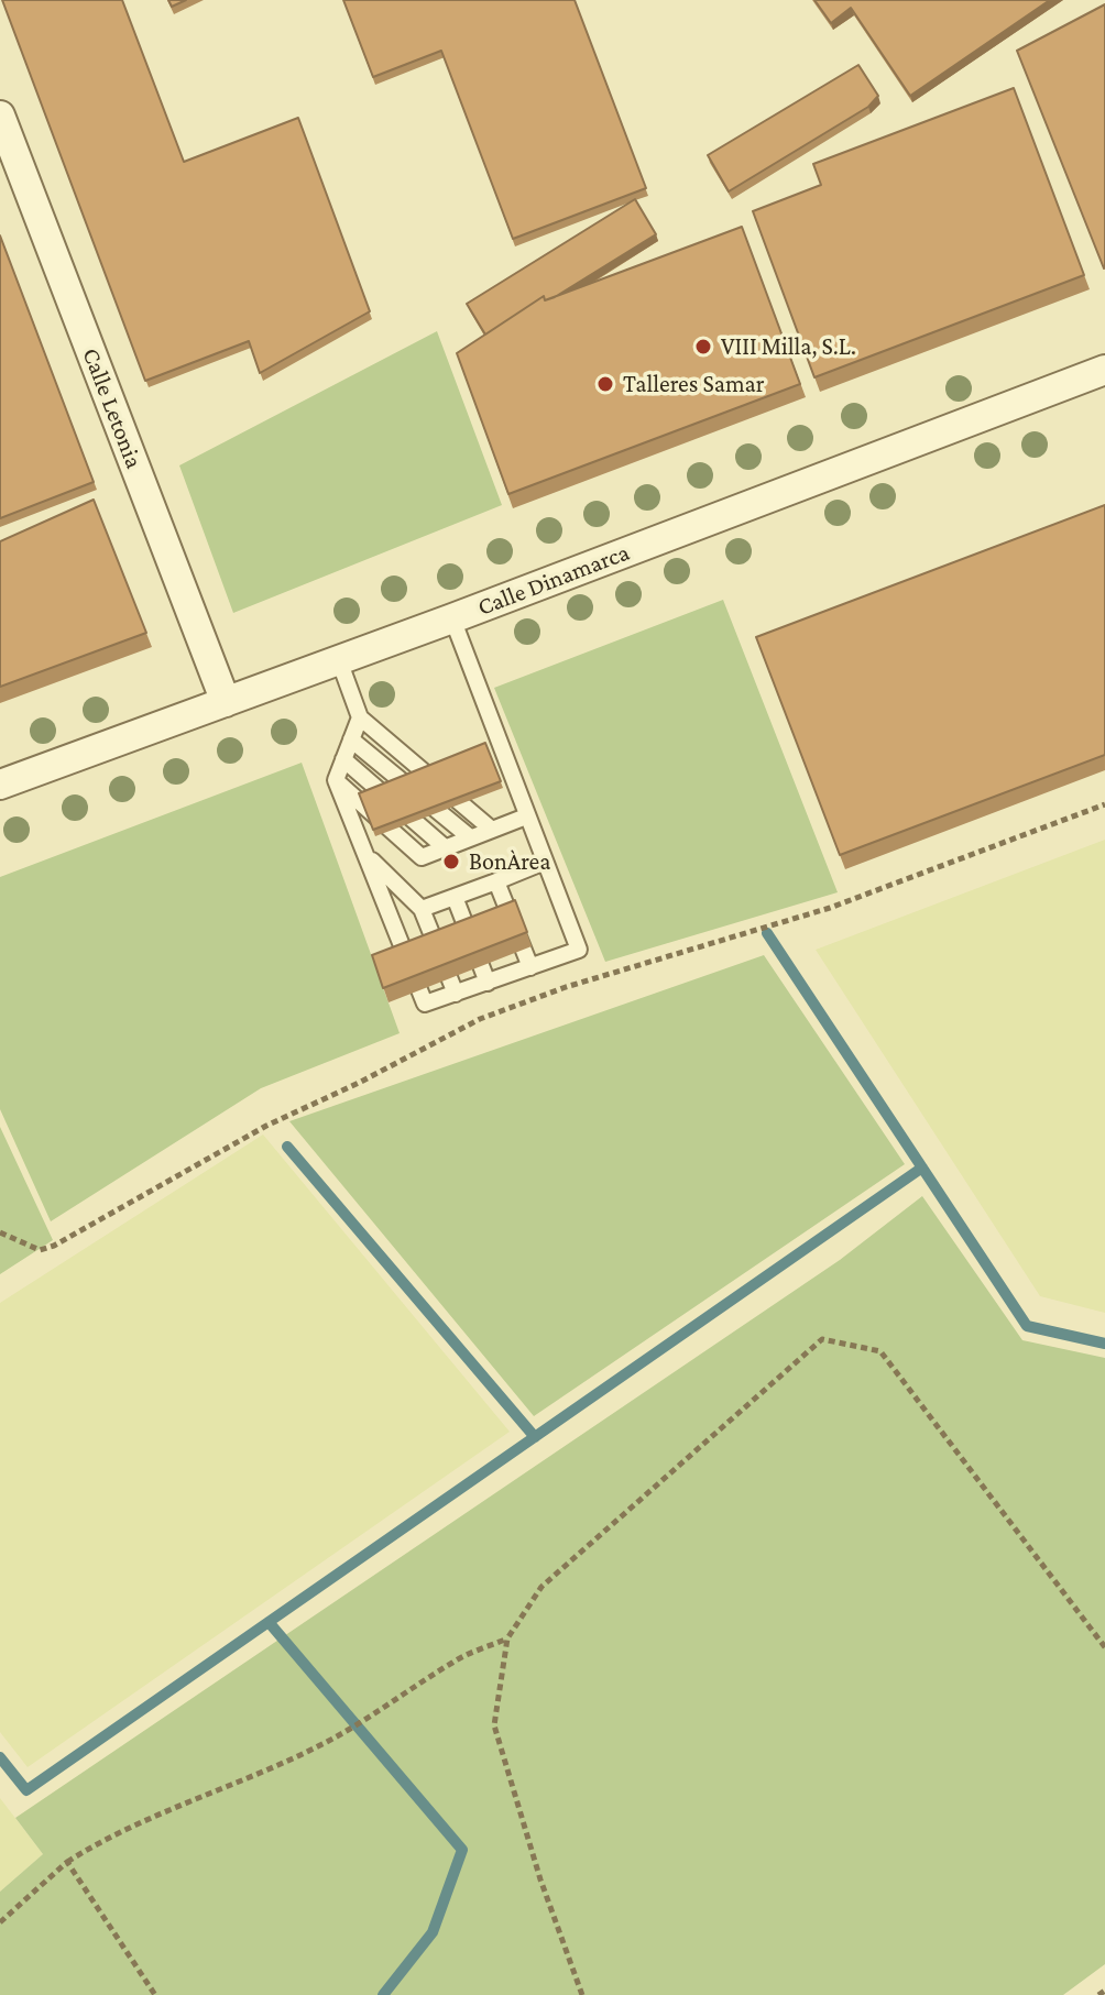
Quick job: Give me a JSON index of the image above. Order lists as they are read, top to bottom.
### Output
{
  "streets": {
    "street": ["Calle Letonia", "Calle Dinamarca"]
  },
  "crossings": [
    ["Calle Letonia", "Calle Dinamarca"]
  ],
  "places": ["VIII Milla, S.L.", "Talleres Samar", "BonÀrea"]
}
